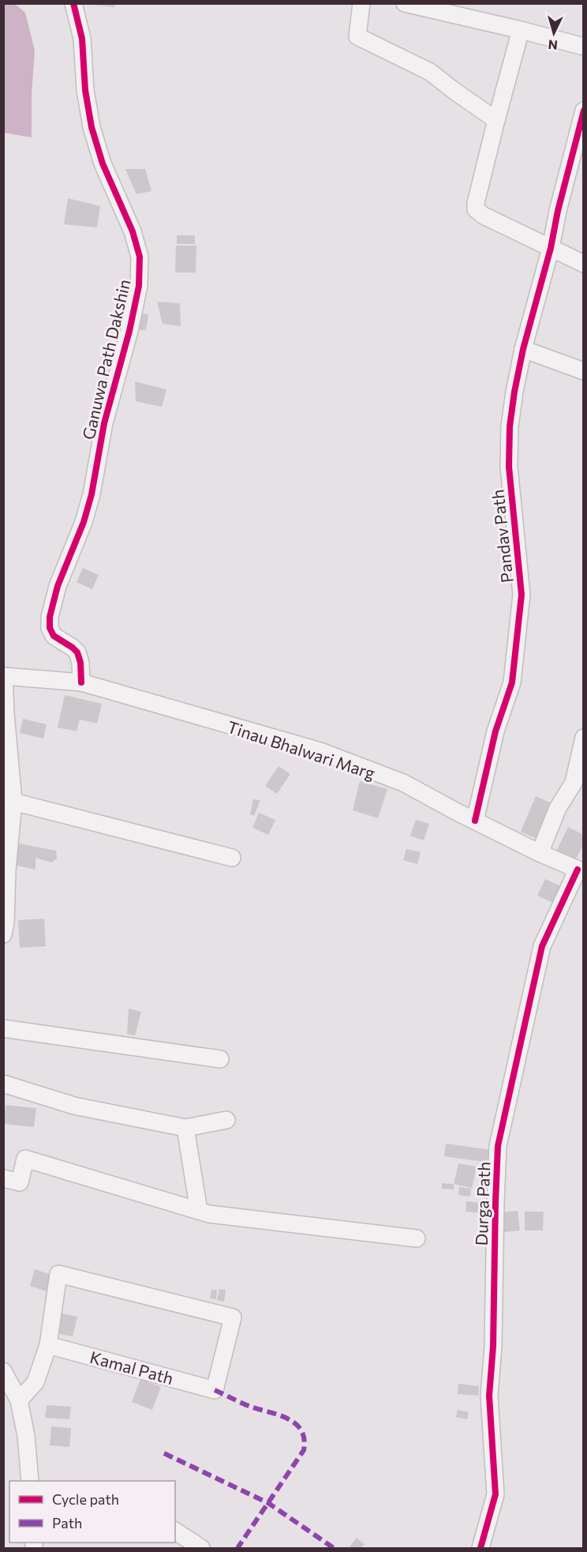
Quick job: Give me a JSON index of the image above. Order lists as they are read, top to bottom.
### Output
{
  "streets": {
    "street": [
      "Ganuwa Path Dakshin",
      "Pandav Path",
      "Tinau Bhalwari Marg",
      "Durga Path",
      "Kamal Path"
    ]
  },
  "crossings": [
    ["Ganuwa Path Dakshin", "Tinau Bhalwari Marg"],
    ["Pandav Path", "Tinau Bhalwari Marg"],
    ["Tinau Bhalwari Marg", "Durga Path"]
  ],
  "legend": ["Cycle path", "Path"],
  "north": "bottom"
}
